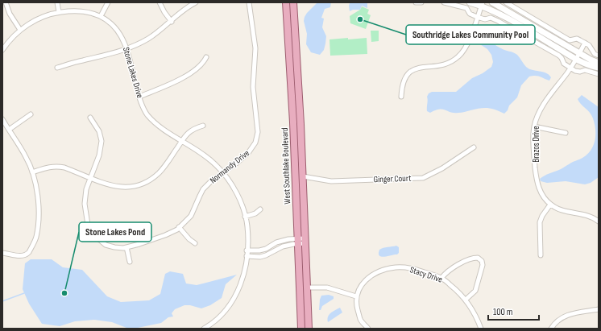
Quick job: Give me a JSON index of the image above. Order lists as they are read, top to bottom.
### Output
{
  "streets": {
    "main road": ["West Southlake Boulevard"],
    "street": [
      "Stone Lakes Drive",
      "Brazos Drive",
      "Normandy Drive",
      "Ginger Court",
      "Stacy Drive"
    ]
  },
  "crossings": [
    ["Stone Lakes Drive", "Normandy Drive"],
    ["West Southlake Boulevard", "Ginger Court"]
  ],
  "places": ["Southridge Lakes Community Pool", "Stone Lakes Pond"],
  "scale_bar": "100 m"
}
